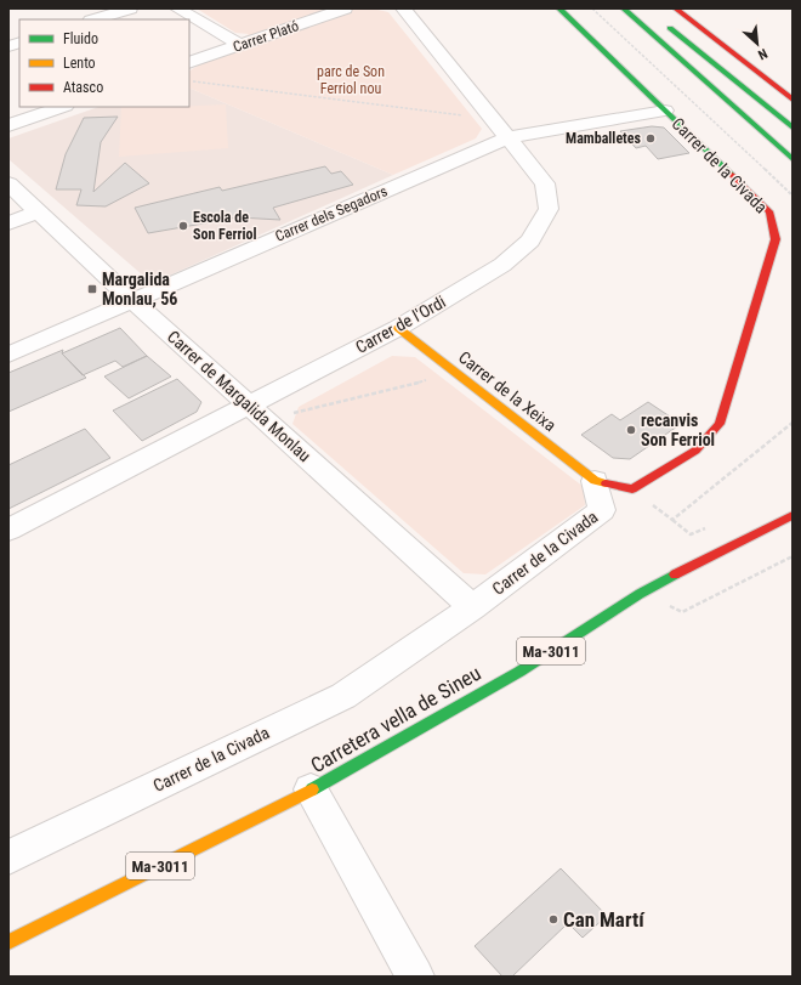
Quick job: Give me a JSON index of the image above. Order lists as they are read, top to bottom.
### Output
{
  "streets": {
    "main road": [
      "Carrer de la Civada",
      "Carrer de la Xeixa",
      "Ma-3011",
      "Carretera vella de Sineu"
    ],
    "street": [
      "Carrer Plató",
      "Carrer dels Segadors",
      "Carrer de l'Ordi",
      "Carrer de Margalida Monlau"
    ]
  },
  "crossings": [
    ["Carrer de la Civada", "Carrer dels Segadors"],
    ["Carrer de la Civada", "Carrer de la Xeixa"],
    ["Carrer de la Civada", "Carrer de Margalida Monlau"],
    ["Carrer dels Segadors", "Carrer de l'Ordi"],
    ["Carrer dels Segadors", "Carrer de Margalida Monlau"],
    ["Carrer de l'Ordi", "Carrer de la Xeixa"],
    ["Carrer de l'Ordi", "Carrer de Margalida Monlau"]
  ],
  "parks": ["parc de Son Ferriol nou"],
  "places": {
    "other": [
      "Mamballetes",
      "Escola de Son Ferriol",
      "recanvis Son Ferriol",
      "Can Martí"
    ],
    "transit": ["Margalida Monlau, 56"]
  },
  "legend": ["Fluido", "Lento", "Atasco"],
  "north": "bottom right"
}
